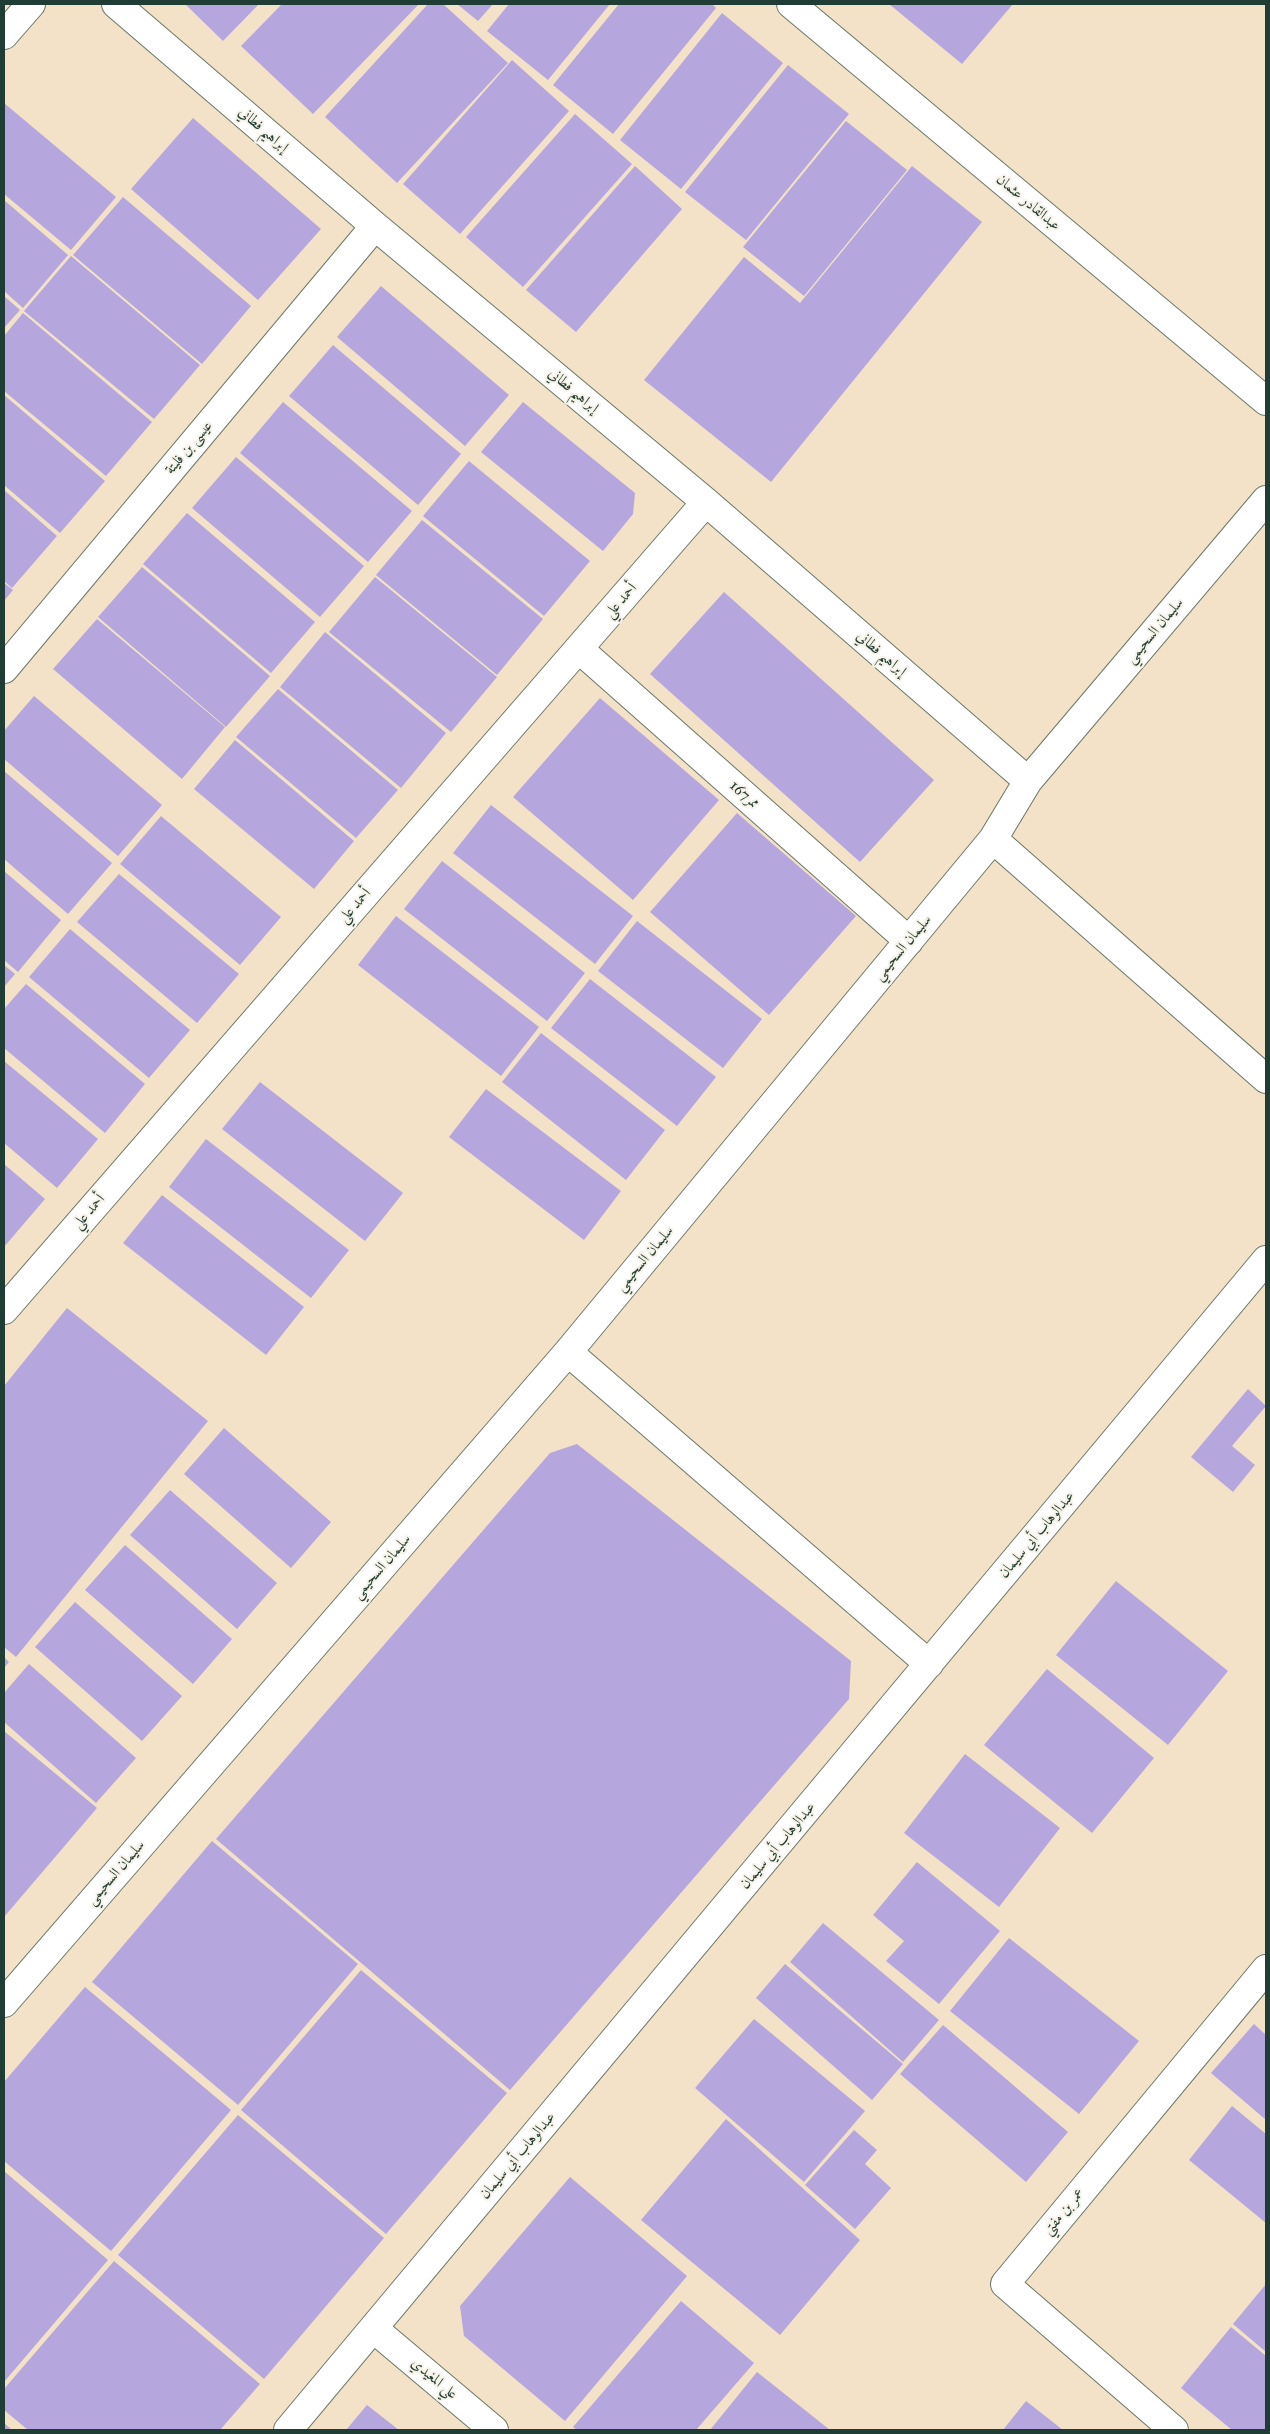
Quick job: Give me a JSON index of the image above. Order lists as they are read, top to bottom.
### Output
{
  "streets": {
    "street": [
      "إبراهيم فطاني",
      "عبدالقادر عثمان",
      "عيسى بن فليتة",
      "أحمد علي",
      "سليمان السحيمي",
      "ممر167",
      "عبدالوهاب أبي سليمان",
      "عمر بن مفتي",
      "علي المغيدي"
    ]
  },
  "crossings": [
    ["إبراهيم فطاني", "عيسى بن فليتة"],
    ["إبراهيم فطاني", "أحمد علي"],
    ["إبراهيم فطاني", "سليمان السحيمي"],
    ["أحمد علي", "ممر167"],
    ["سليمان السحيمي", "ممر167"],
    ["عبدالوهاب أبي سليمان", "علي المغيدي"]
  ]
}
